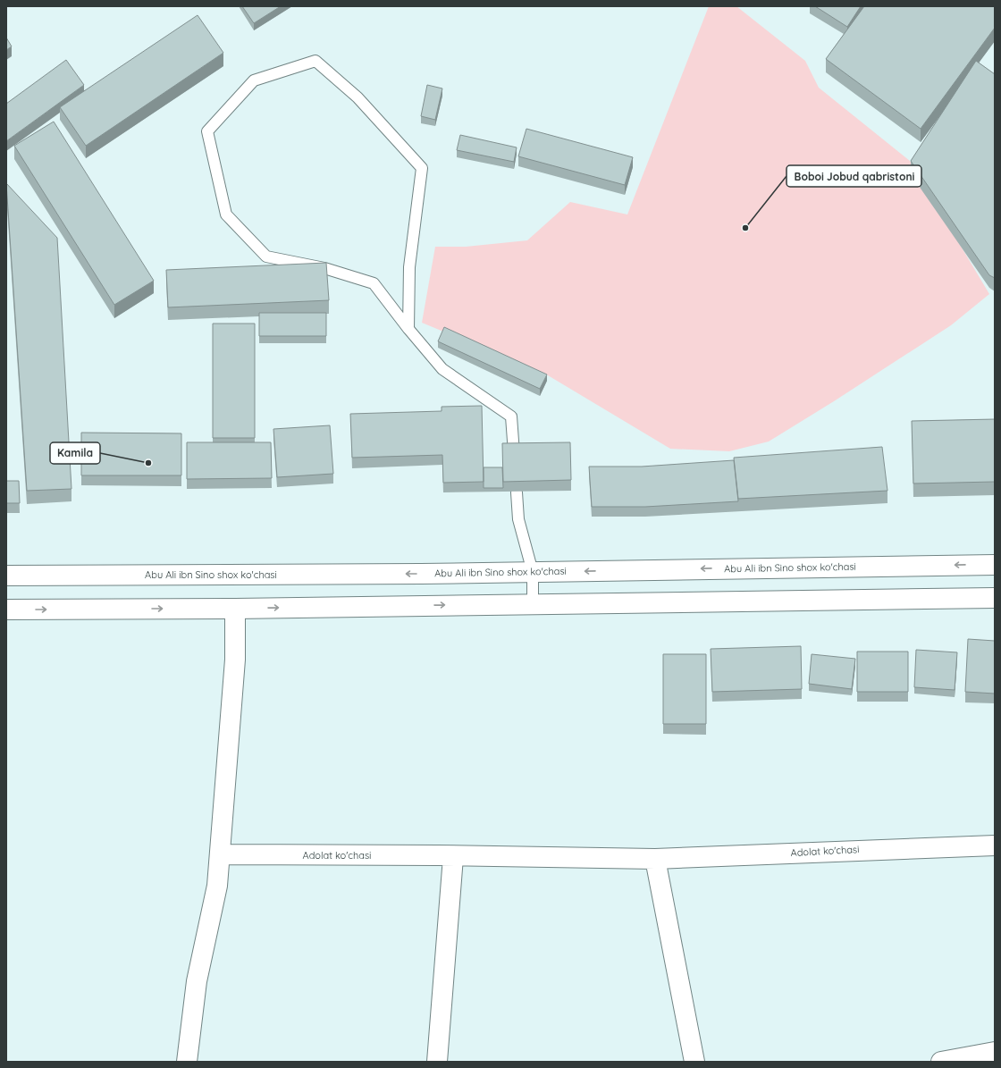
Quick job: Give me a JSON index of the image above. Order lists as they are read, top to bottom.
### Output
{
  "streets": {
    "main road": ["Abu Ali ibn Sino shox ko'chasi", "Adolat ko'chasi"]
  },
  "places": ["Boboi Jobud qabristoni", "Kamila"]
}
